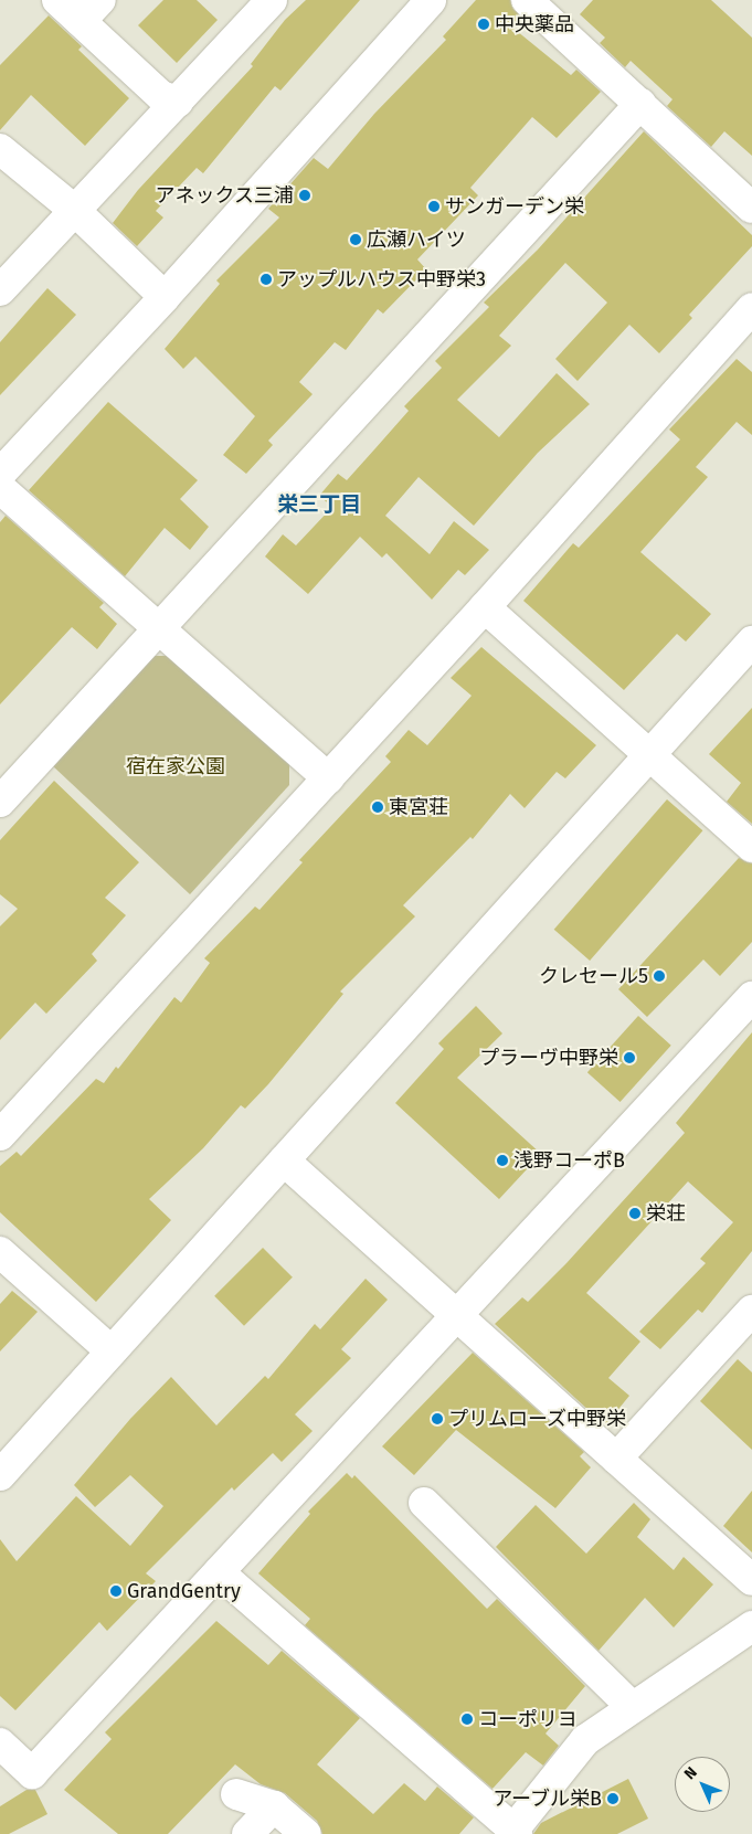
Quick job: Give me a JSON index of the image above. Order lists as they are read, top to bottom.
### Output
{
  "districts": ["栄三丁目"],
  "parks": ["宿在家公園"],
  "places": [
    "中央薬品",
    "アネックス三浦",
    "サンガーデン栄",
    "広瀬ハイツ",
    "アップルハウス中野栄3",
    "東宮荘",
    "クレセール5",
    "プラーヴ中野栄",
    "浅野コーポB",
    "栄荘",
    "プリムローズ中野栄",
    "GrandGentry",
    "コーポリヨ",
    "アーブル栄B"
  ],
  "north": "top left"
}
